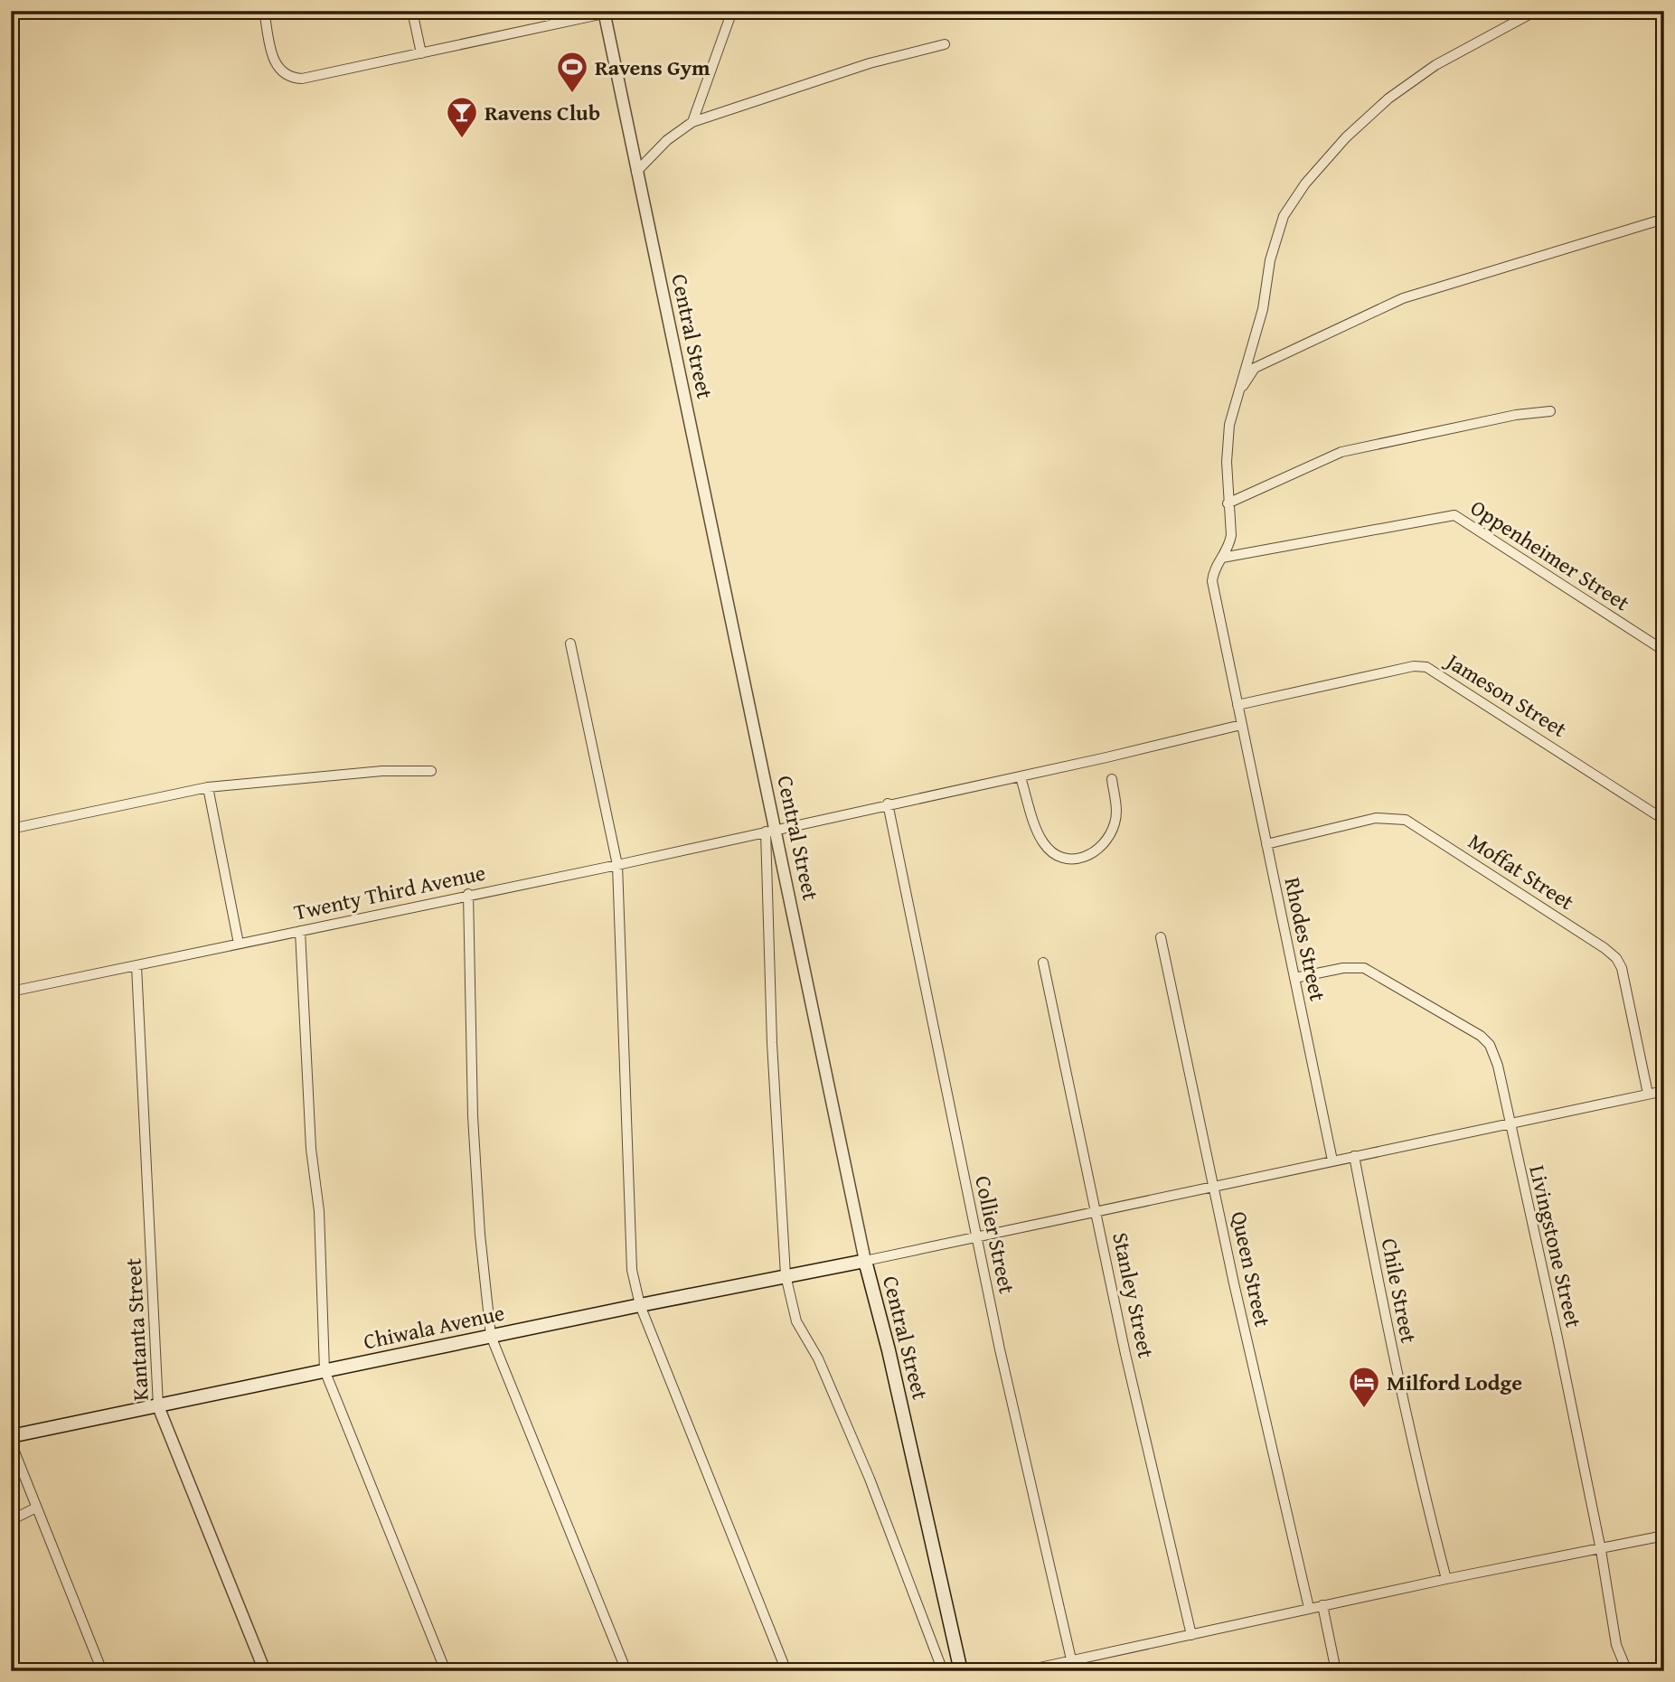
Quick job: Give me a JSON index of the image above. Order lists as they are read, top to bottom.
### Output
{
  "streets": {
    "main road": ["Central Street", "Chiwala Avenue"],
    "street": [
      "Oppenheimer Street",
      "Jameson Street",
      "Moffat Street",
      "Twenty Third Avenue",
      "Rhodes Street",
      "Collier Street",
      "Livingstone Street",
      "Queen Street",
      "Chile Street",
      "Stanley Street",
      "Kantanta Street"
    ]
  },
  "crossings": [
    ["Central Street", "Twenty Third Avenue"],
    ["Central Street", "Chiwala Avenue"],
    ["Oppenheimer Street", "Rhodes Street"],
    ["Jameson Street", "Rhodes Street"],
    ["Moffat Street", "Rhodes Street"],
    ["Twenty Third Avenue", "Rhodes Street"],
    ["Twenty Third Avenue", "Collier Street"],
    ["Twenty Third Avenue", "Kantanta Street"],
    ["Rhodes Street", "Livingstone Street"],
    ["Chiwala Avenue", "Kantanta Street"]
  ],
  "places": {
    "sports": ["Ravens Gym"],
    "bar": ["Ravens Club"],
    "hotel": ["Milford Lodge"]
  }
}
